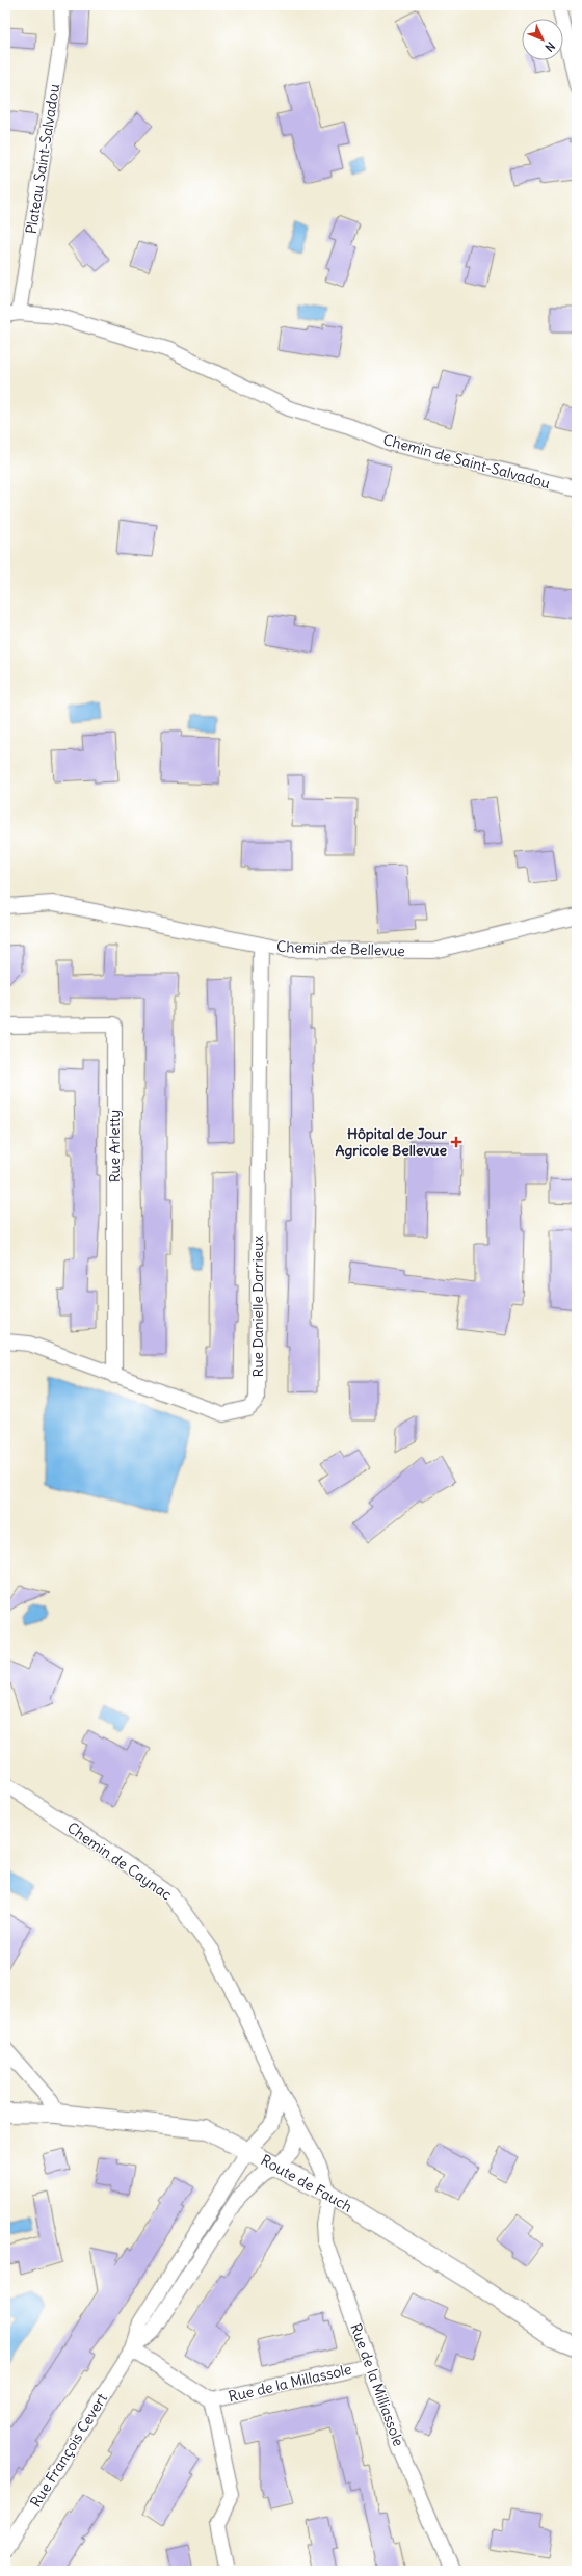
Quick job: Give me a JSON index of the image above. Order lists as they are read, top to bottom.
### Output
{
  "streets": {
    "street": [
      "Plateau Saint-Salvadou",
      "Chemin de Saint-Salvadou",
      "Chemin de Bellevue",
      "Rue Arletty",
      "Rue Danielle Darrieux",
      "Chemin de Caynac",
      "Route de Fauch",
      "Rue de la Millassole",
      "Rue de la Milliassole",
      "Rue François Cevert"
    ]
  },
  "crossings": [
    ["Plateau Saint-Salvadou", "Chemin de Saint-Salvadou"],
    ["Chemin de Bellevue", "Rue Danielle Darrieux"],
    ["Rue Arletty", "Rue Danielle Darrieux"],
    ["Chemin de Caynac", "Route de Fauch"],
    ["Chemin de Caynac", "Rue de la Milliassole"],
    ["Route de Fauch", "Rue de la Milliassole"],
    ["Route de Fauch", "Rue François Cevert"],
    ["Rue de la Millassole", "Rue de la Milliassole"]
  ],
  "places": {
    "health": ["Hôpital de Jour Agricole Bellevue"]
  },
  "north": "bottom right"
}
